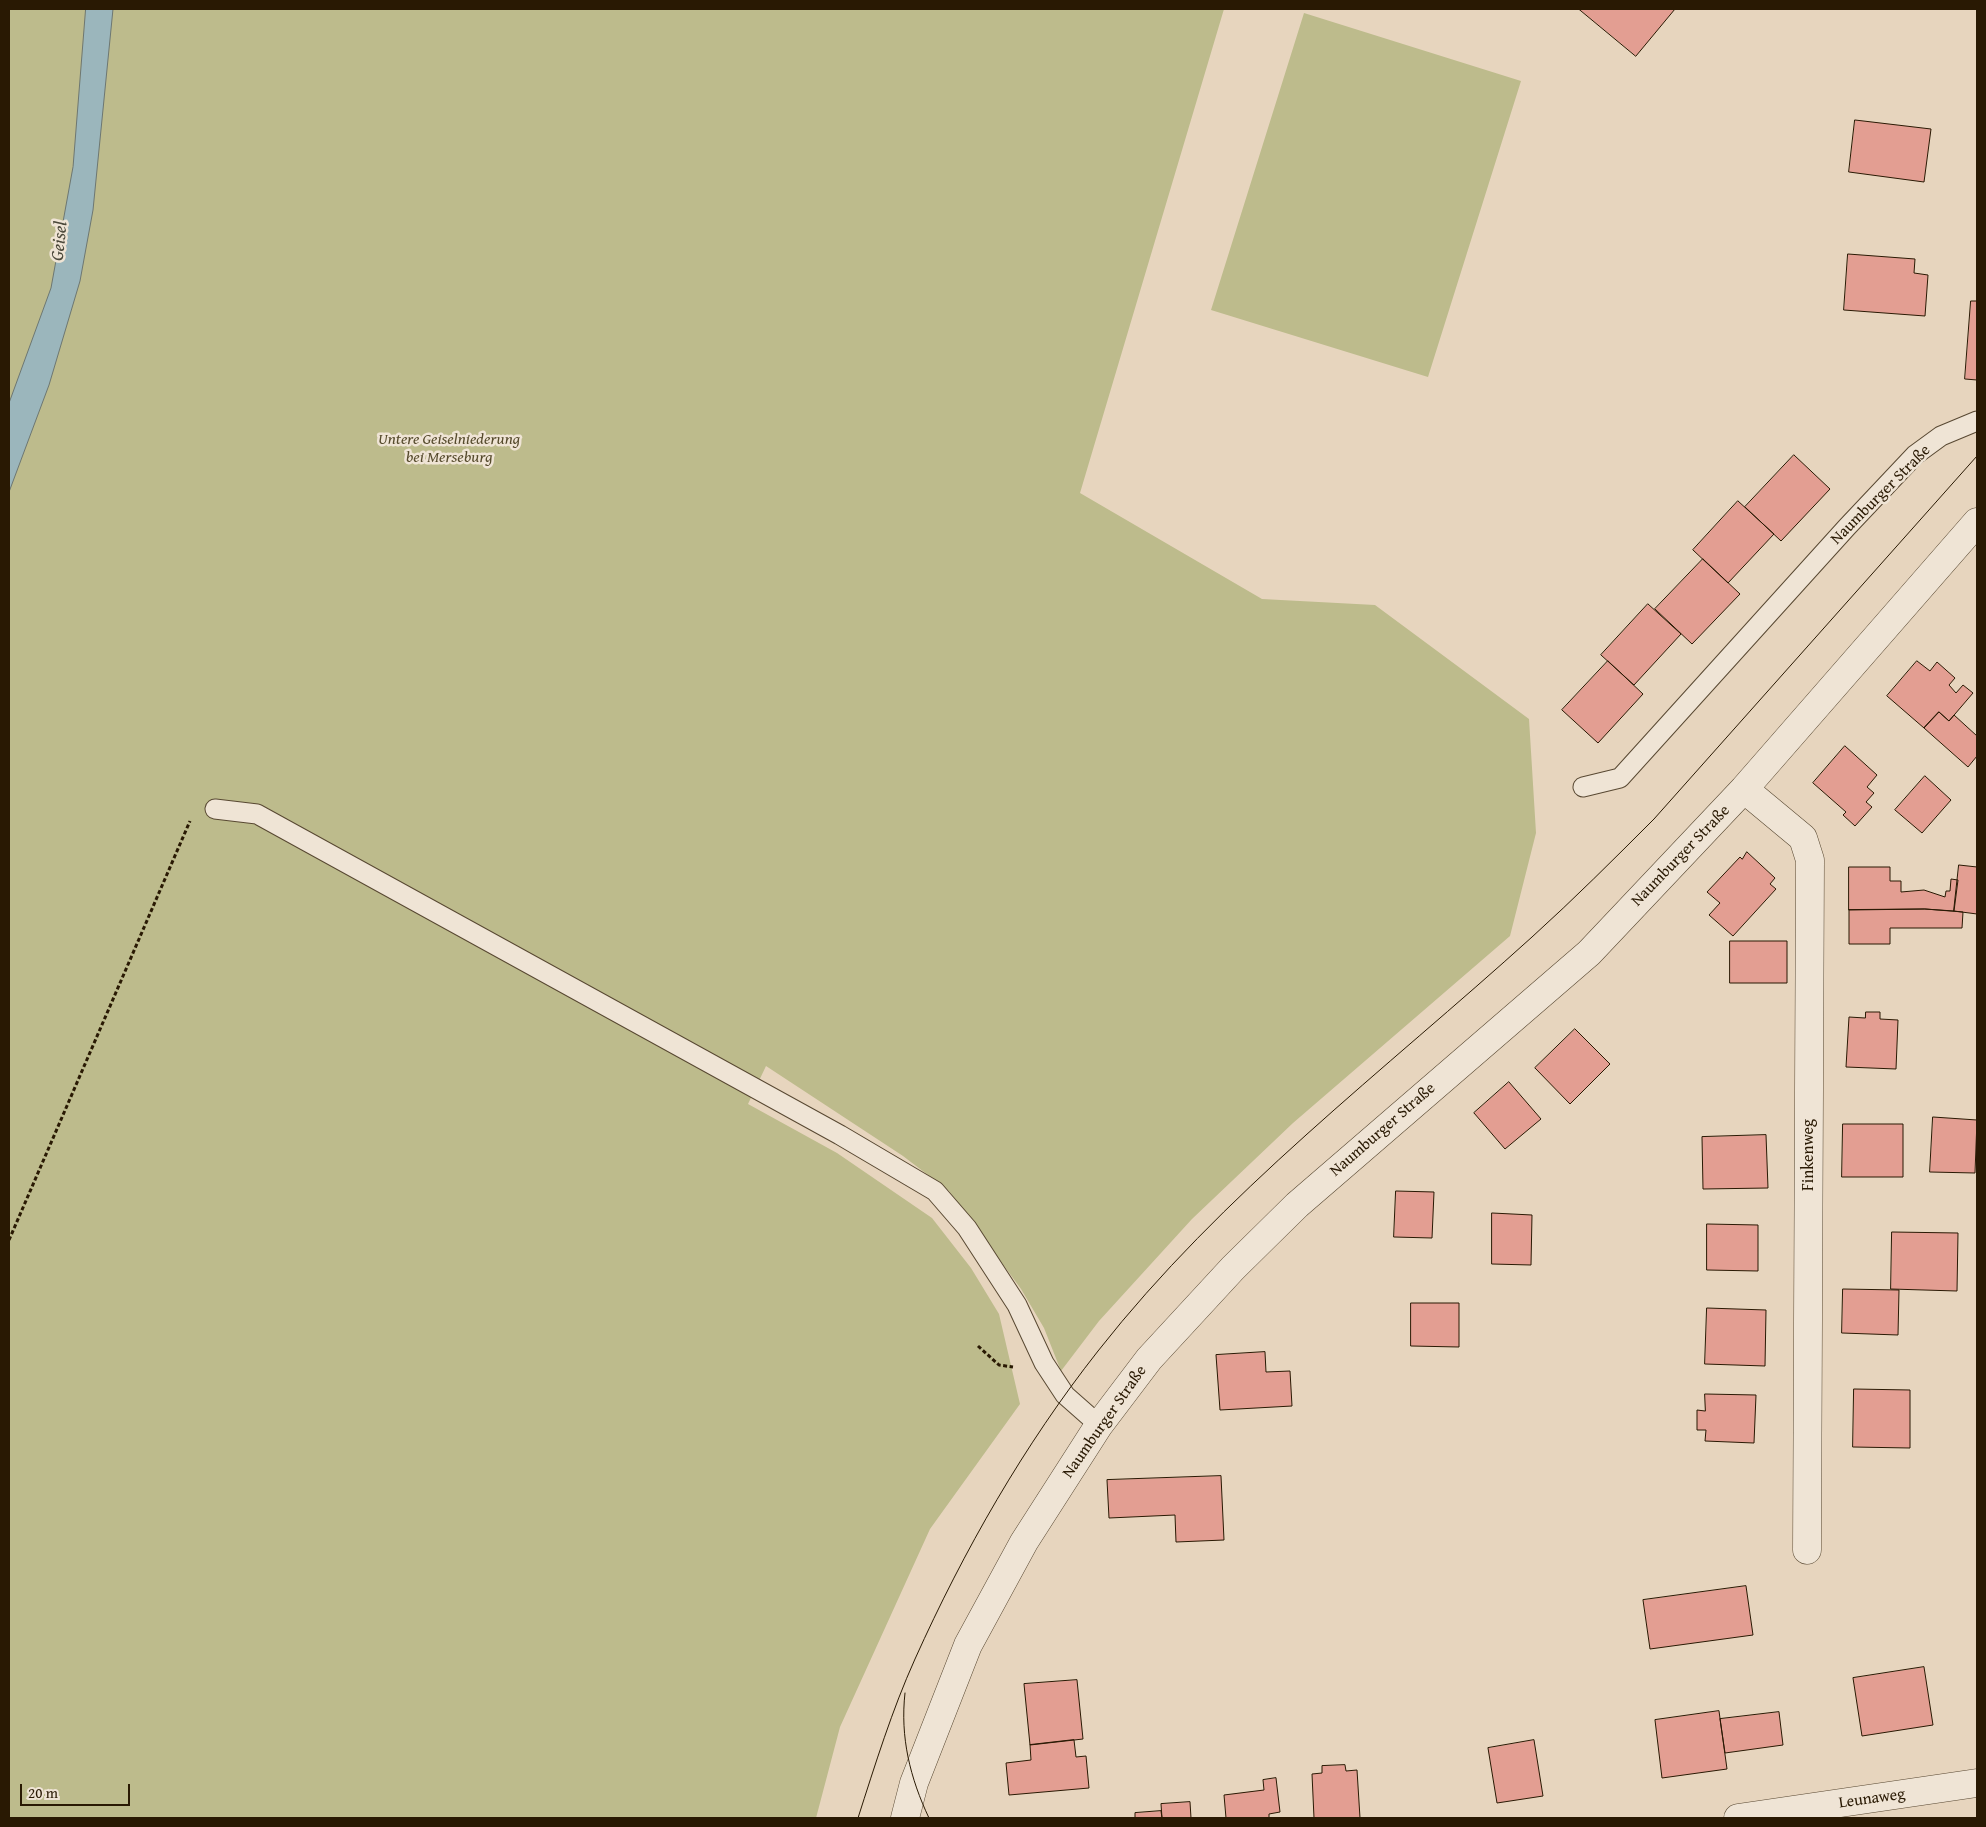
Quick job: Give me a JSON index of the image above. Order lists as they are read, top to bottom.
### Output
{
  "streets": {
    "street": ["Naumburger Straße", "Finkenweg", "Leunaweg"]
  },
  "crossings": [
    ["Naumburger Straße", "Finkenweg"]
  ],
  "water": ["Geisel"],
  "parks": ["Untere Geiselniederung bei Merseburg"],
  "scale_bar": "20 m"
}
